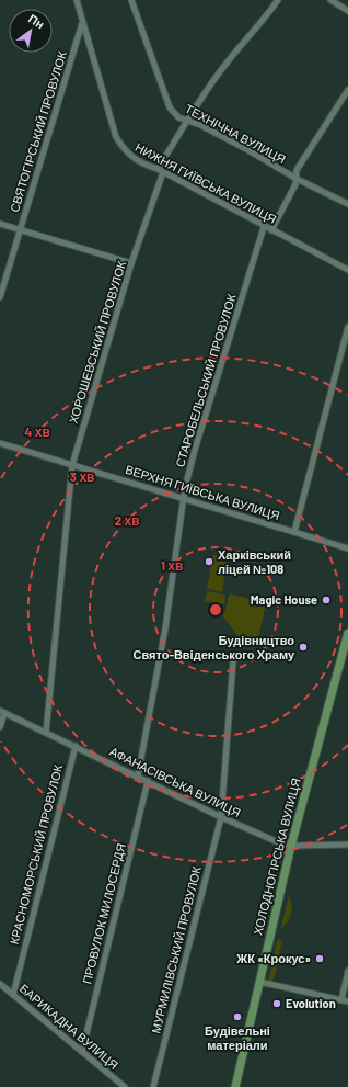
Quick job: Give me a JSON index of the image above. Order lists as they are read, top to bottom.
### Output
{
  "streets": {
    "main road": ["ХОЛОДНОГІРСЬКА ВУЛИЦЯ"],
    "street": [
      "СВЯТОГІРСЬКИЙ ПРОВУЛОК",
      "ТЕХНІЧНА ВУЛИЦЯ",
      "НИЖНЯ ГИЇВСЬКА ВУЛИЦЯ",
      "ХОРОШЕВСЬКИЙ ПРОВУЛОК",
      "СТАРОБЕЛЬСЬКИЙ ПРОВУЛОК",
      "ВЕРХНЯ ГИЇВСЬКА ВУЛИЦЯ",
      "АФАНАСІВСЬКА ВУЛИЦЯ",
      "КРАСНОМОРСЬКИЙ ПРОВУЛОК",
      "ПРОВУЛОК МИЛОСЕРДЯ",
      "МУРМИЛІВСЬКИЙ ПРОВУЛОК",
      "БАРИКАДНА ВУЛИЦЯ"
    ]
  },
  "crossings": [
    ["СВЯТОГІРСЬКИЙ ПРОВУЛОК", "НИЖНЯ ГИЇВСЬКА ВУЛИЦЯ"],
    ["НИЖНЯ ГИЇВСЬКА ВУЛИЦЯ", "ХОРОШЕВСЬКИЙ ПРОВУЛОК"],
    ["НИЖНЯ ГИЇВСЬКА ВУЛИЦЯ", "СТАРОБЕЛЬСЬКИЙ ПРОВУЛОК"],
    ["ХОРОШЕВСЬКИЙ ПРОВУЛОК", "ВЕРХНЯ ГИЇВСЬКА ВУЛИЦЯ"],
    ["ХОРОШЕВСЬКИЙ ПРОВУЛОК", "АФАНАСІВСЬКА ВУЛИЦЯ"],
    ["СТАРОБЕЛЬСЬКИЙ ПРОВУЛОК", "ВЕРХНЯ ГИЇВСЬКА ВУЛИЦЯ"],
    ["СТАРОБЕЛЬСЬКИЙ ПРОВУЛОК", "АФАНАСІВСЬКА ВУЛИЦЯ"],
    ["АФАНАСІВСЬКА ВУЛИЦЯ", "КРАСНОМОРСЬКИЙ ПРОВУЛОК"],
    ["АФАНАСІВСЬКА ВУЛИЦЯ", "ХОЛОДНОГІРСЬКА ВУЛИЦЯ"],
    ["АФАНАСІВСЬКА ВУЛИЦЯ", "ПРОВУЛОК МИЛОСЕРДЯ"],
    ["АФАНАСІВСЬКА ВУЛИЦЯ", "МУРМИЛІВСЬКИЙ ПРОВУЛОК"],
    ["КРАСНОМОРСЬКИЙ ПРОВУЛОК", "БАРИКАДНА ВУЛИЦЯ"],
    ["ПРОВУЛОК МИЛОСЕРДЯ", "БАРИКАДНА ВУЛИЦЯ"]
  ],
  "places": [
    "Харківський ліцей №108",
    "Magic House",
    "Будівництво Свято-Ввіденського Храму",
    "ЖК «Крокус»",
    "Evolution",
    "Будівельні матеріали"
  ],
  "north": "top right",
  "rings": [
    "4 хв",
    "3 хв",
    "2 хв",
    "1 хв"
  ]
}
